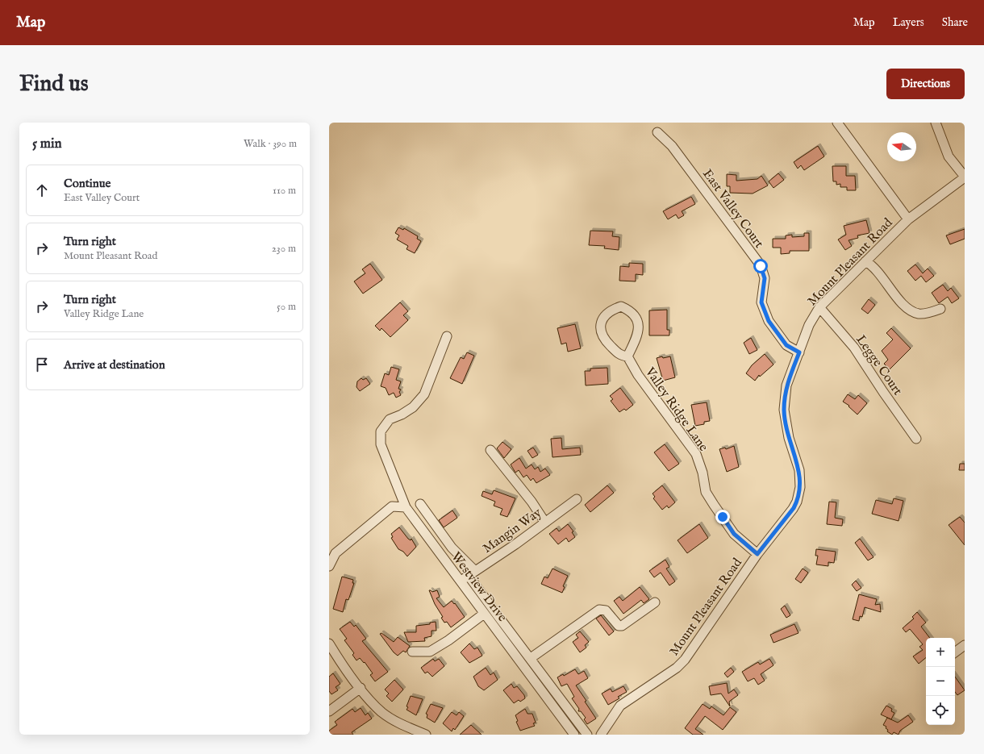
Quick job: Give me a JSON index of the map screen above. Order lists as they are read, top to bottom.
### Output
{
  "streets": {
    "street": [
      "East Valley Court",
      "Mount Pleasant Road",
      "Legge Court",
      "Valley Ridge Lane",
      "Mangin Way",
      "Westview Drive"
    ]
  },
  "crossings": [
    ["East Valley Court", "Mount Pleasant Road"],
    ["Mount Pleasant Road", "Legge Court"],
    ["Mount Pleasant Road", "Valley Ridge Lane"],
    ["Mangin Way", "Westview Drive"]
  ],
  "north": "left",
  "page": {
    "header": "Map",
    "nav": ["Map", "Layers", "Share"],
    "buttons": "Directions",
    "title": "Find us",
    "heading": ["5 min", "Walk · 390 m"],
    "list": [
      ["Continue", "East Valley Court", "110 m"],
      ["Turn right", "Mount Pleasant Road", "230 m"],
      ["Turn right", "Valley Ridge Lane", "50 m"],
      "Arrive at destination"
    ],
    "map_buttons": ["+", "−"]
  }
}
